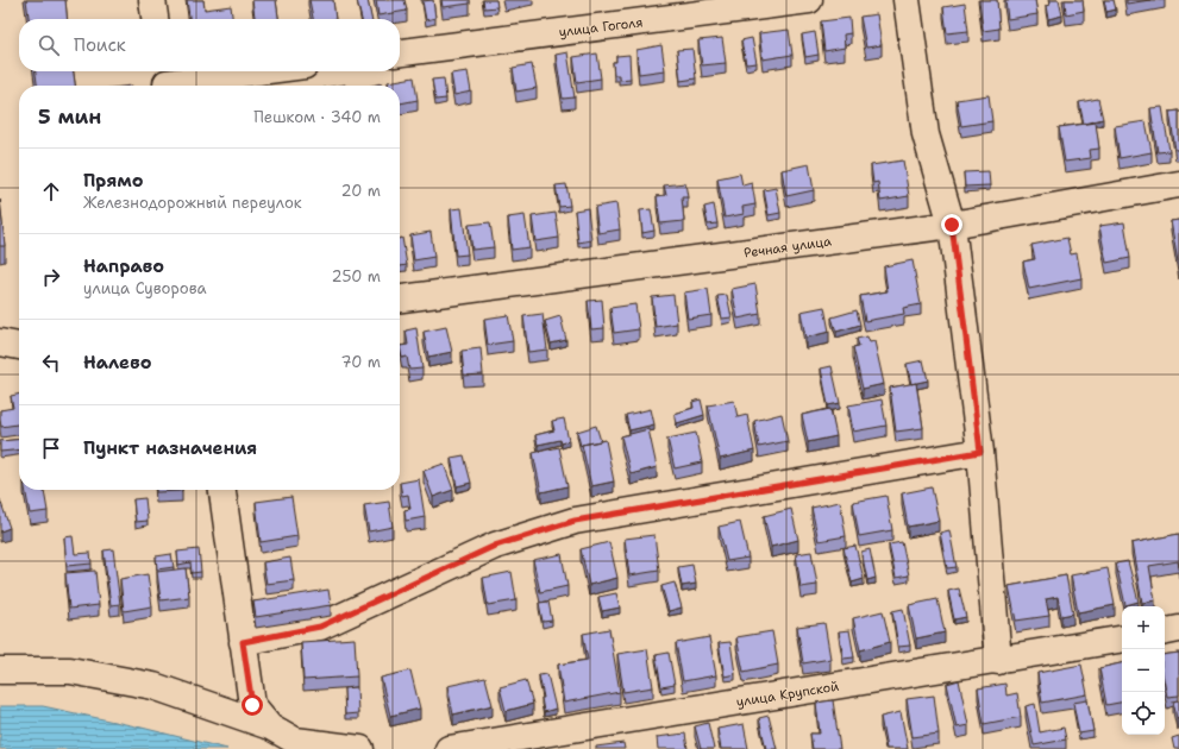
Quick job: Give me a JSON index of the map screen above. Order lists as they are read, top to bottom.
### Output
{
  "streets": {
    "street": ["улица Гоголя", "Речная улица", "улица Крупской"]
  },
  "page": {
    "search": "Поиск",
    "heading": ["5 мин", "Пешком · 340 m"],
    "list": [
      ["Прямо", "Железнодорожный переулок", "20 m"],
      ["Направо", "улица Суворова", "250 m"],
      ["Налево", "70 m"],
      "Пункт назначения"
    ],
    "map_buttons": ["+", "−"]
  }
}
